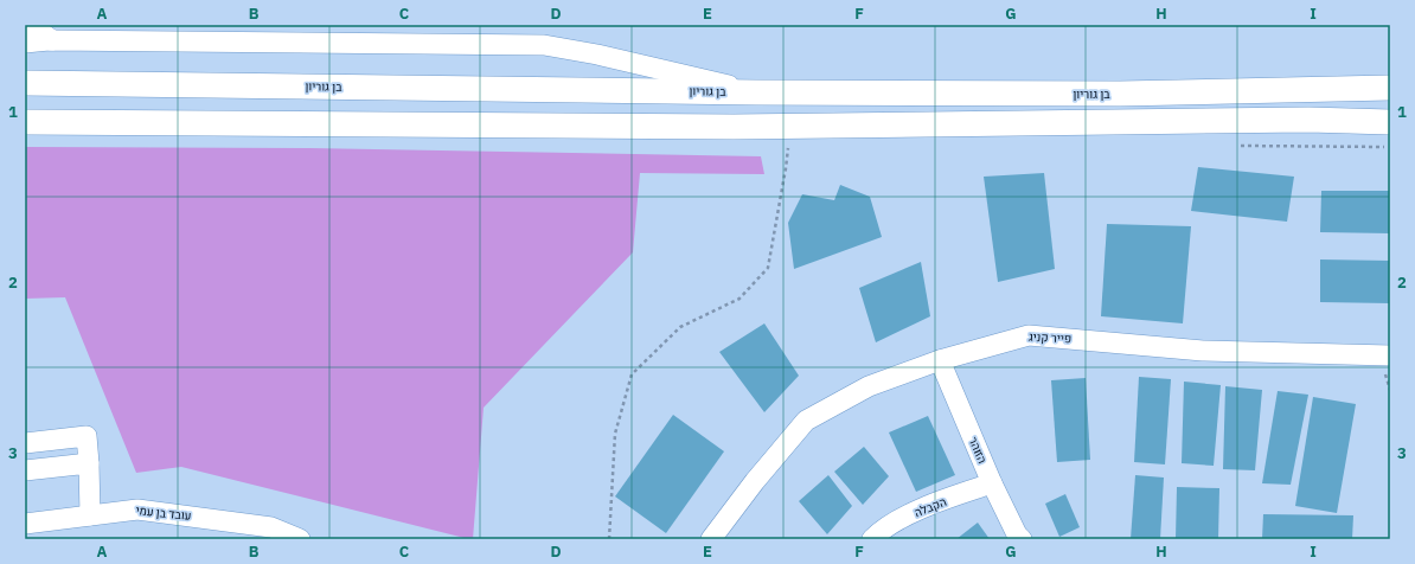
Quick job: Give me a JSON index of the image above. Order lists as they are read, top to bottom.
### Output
{
  "streets": {
    "main road": ["בן גוריון"],
    "street": [
      "פייר קניג",
      "הזוהר",
      "הקבלה",
      "עובד בן עמי"
    ]
  },
  "crossings": [
    ["פייר קניג", "הזוהר"],
    ["הזוהר", "הקבלה"]
  ],
  "grid": {
    "columns": [
      "A",
      "B",
      "C",
      "D",
      "E",
      "F",
      "G",
      "H",
      "I"
    ],
    "rows": ["1", "2", "3"]
  }
}
